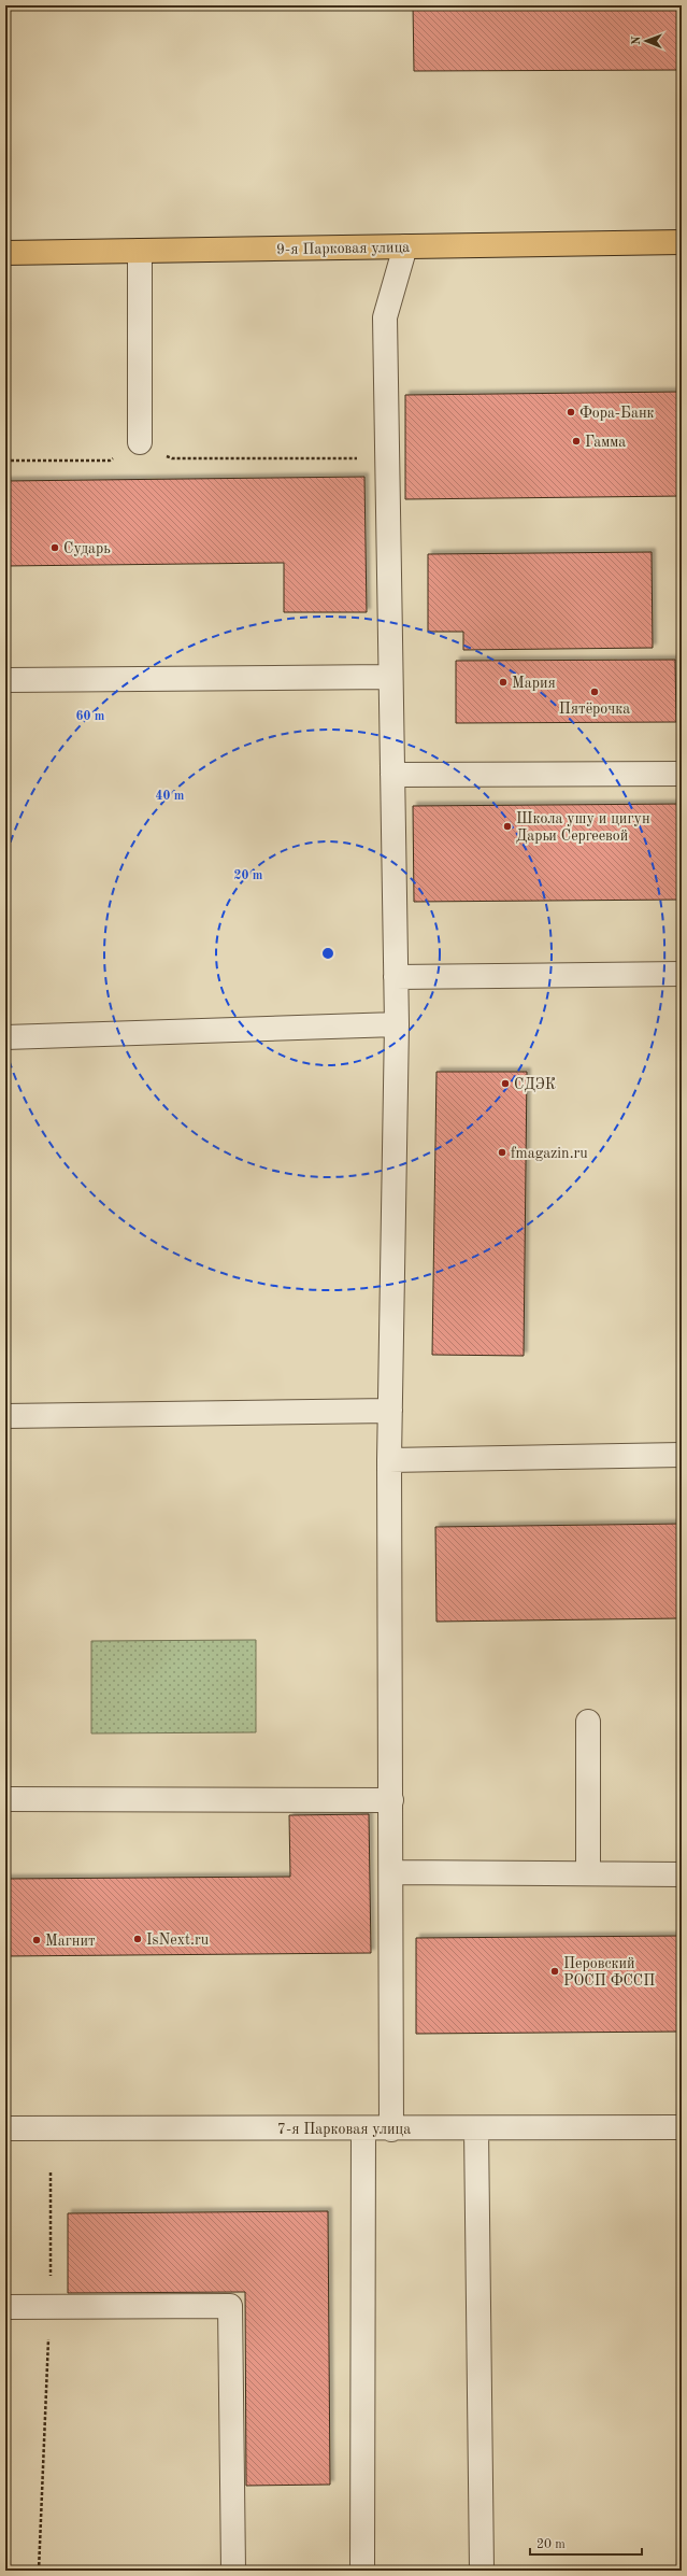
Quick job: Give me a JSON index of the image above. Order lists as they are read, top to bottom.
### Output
{
  "streets": {
    "main road": ["9-я Парковая улица"],
    "street": ["7-я Парковая улица"]
  },
  "places": [
    "Фора-Банк",
    "Гамма",
    "Сударь",
    "Мария",
    "Пятёрочка",
    "Школа ушу и цигун Дарьи Сергеевой",
    "СДЭК",
    "fmagazin.ru",
    "IsNext.ru",
    "Магнит",
    "Перовский РОСП ФССП"
  ],
  "scale_bar": "20 m",
  "north": "left",
  "rings": ["60 m", "40 m", "20 m"]
}
